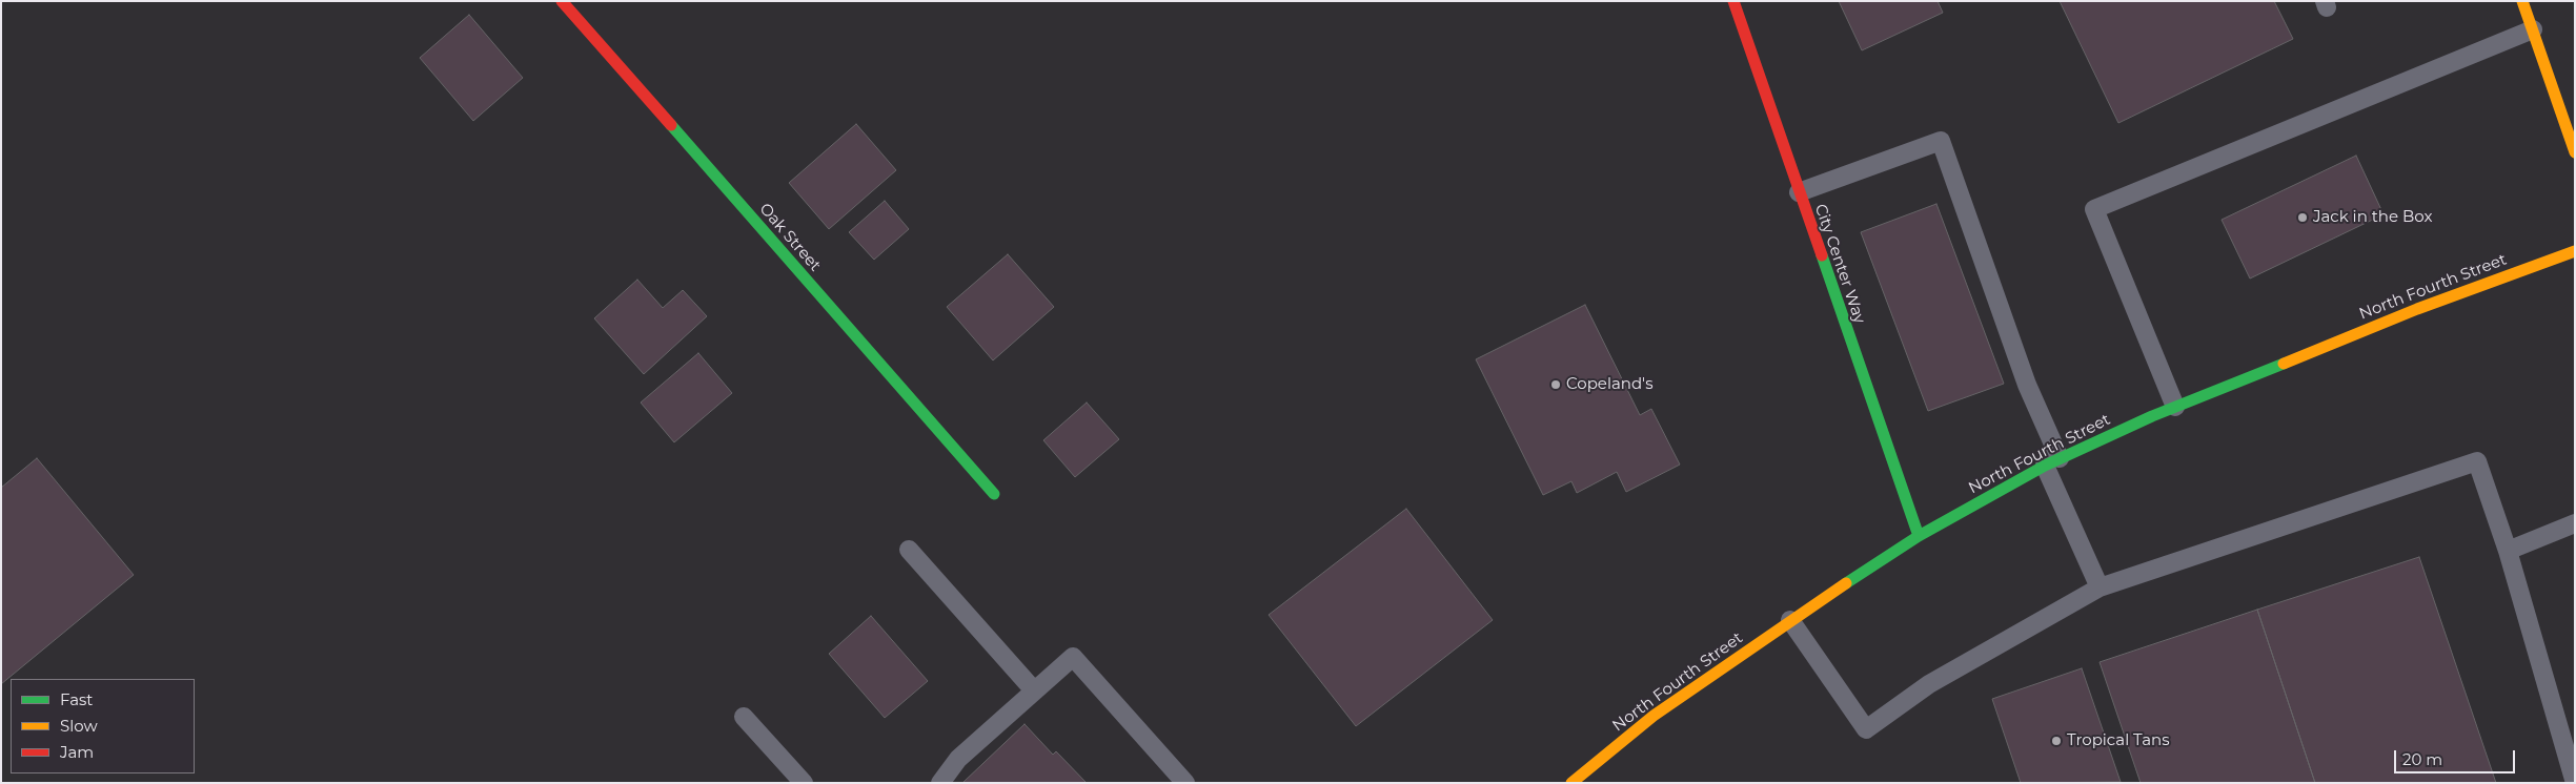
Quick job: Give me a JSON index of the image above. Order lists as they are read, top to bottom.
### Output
{
  "streets": {
    "main road": ["Oak Street", "City Center Way", "North Fourth Street"]
  },
  "crossings": [
    ["City Center Way", "North Fourth Street"]
  ],
  "places": ["Jack in the Box", "Copeland's", "Tropical Tans"],
  "legend": ["Fast", "Slow", "Jam"],
  "scale_bar": "20 m"
}
